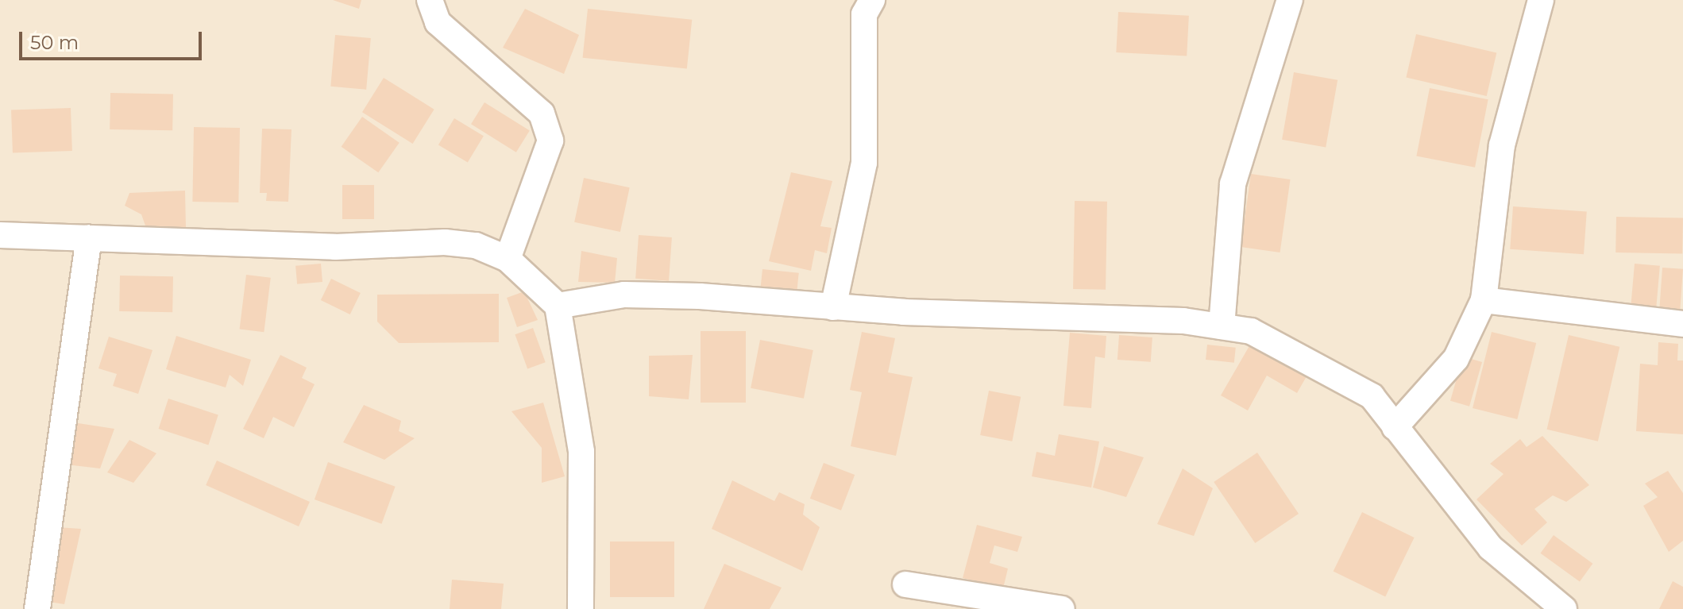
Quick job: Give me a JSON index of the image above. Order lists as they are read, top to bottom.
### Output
{
  "scale_bar": "50 m"
}
